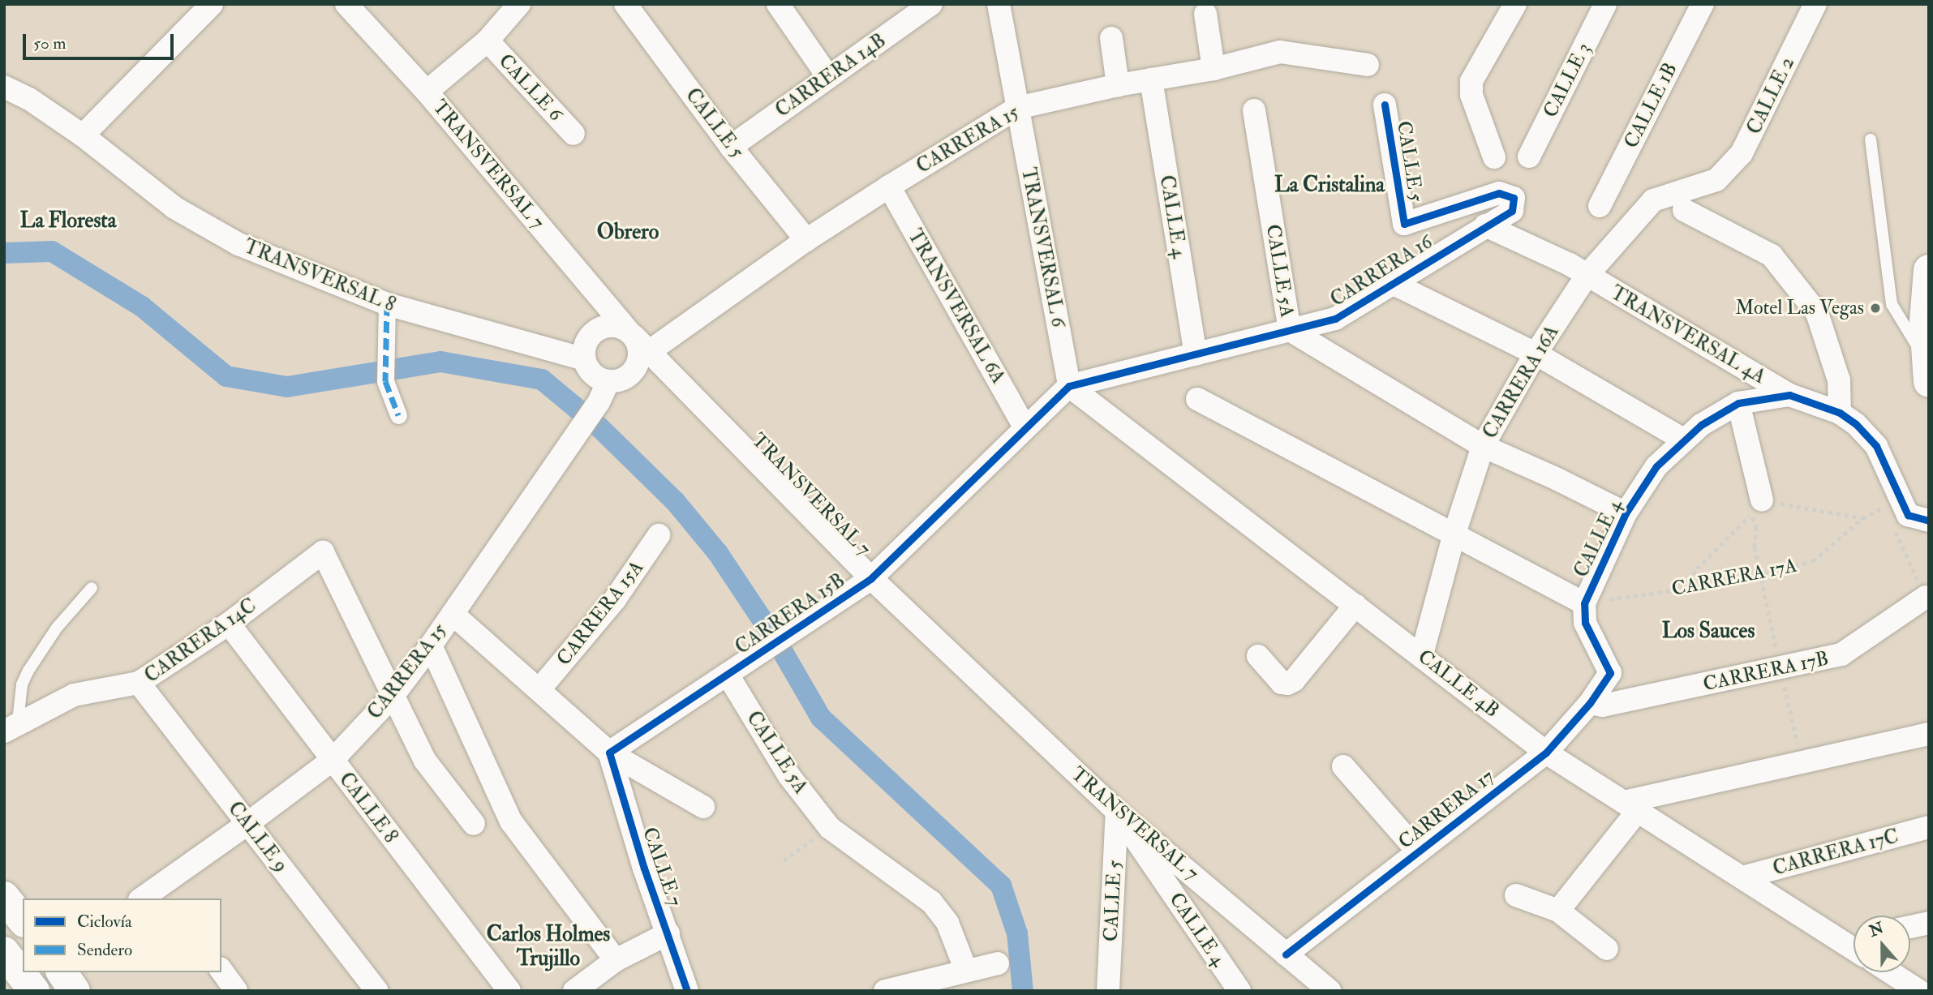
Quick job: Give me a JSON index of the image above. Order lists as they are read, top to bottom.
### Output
{
  "streets": {
    "street": [
      "CARRERA 14B",
      "CALLE 3",
      "CALLE 6",
      "CALLE 2",
      "CALLE 1B",
      "CALLE 5",
      "CARRERA 15",
      "TRANSVERSAL 7",
      "CALLE 4",
      "TRANSVERSAL 6",
      "CALLE 5A",
      "CARRERA 16",
      "TRANSVERSAL 8",
      "TRANSVERSAL 6A",
      "TRANSVERSAL 4A",
      "CARRERA 16A",
      "CARRERA 15A",
      "CARRERA 15B",
      "CARRERA 14C",
      "CARRERA 17B",
      "CALLE 4B",
      "CALLE 8",
      "CARRERA 17",
      "CALLE 9",
      "CARRERA 17C",
      "CALLE 7"
    ],
    "path": ["CARRERA 17A"]
  },
  "crossings": [
    ["CARRERA 14B", "CALLE 5"],
    ["CALLE 2", "CARRERA 16A"],
    ["CALLE 5", "CARRERA 15"],
    ["CALLE 5", "TRANSVERSAL 7"],
    ["CALLE 5", "CALLE 4"],
    ["CALLE 5", "CARRERA 16"],
    ["CARRERA 15", "TRANSVERSAL 7"],
    ["CARRERA 15", "CALLE 4"],
    ["CARRERA 15", "TRANSVERSAL 6"],
    ["CARRERA 15", "TRANSVERSAL 8"],
    ["CARRERA 15", "TRANSVERSAL 6A"],
    ["CARRERA 15", "CARRERA 14C"],
    ["CARRERA 15", "CALLE 8"],
    ["CARRERA 15", "CALLE 9"],
    ["TRANSVERSAL 7", "CALLE 4"],
    ["TRANSVERSAL 7", "TRANSVERSAL 8"],
    ["TRANSVERSAL 7", "CARRERA 15B"],
    ["TRANSVERSAL 7", "CARRERA 17"],
    ["CALLE 4", "CARRERA 16"],
    ["CALLE 4", "TRANSVERSAL 4A"],
    ["CALLE 4", "CARRERA 16A"],
    ["CALLE 4", "CARRERA 17A"],
    ["CALLE 4", "CARRERA 17"],
    ["TRANSVERSAL 6", "CARRERA 16"],
    ["TRANSVERSAL 6", "CARRERA 15B"],
    ["TRANSVERSAL 6", "CALLE 4B"],
    ["CALLE 5A", "CARRERA 16"],
    ["CALLE 5A", "CARRERA 15B"],
    ["CARRERA 16", "CARRERA 15B"],
    ["CARRERA 16", "CALLE 4B"],
    ["TRANSVERSAL 6A", "CARRERA 15B"],
    ["TRANSVERSAL 4A", "CARRERA 16A"],
    ["CARRERA 16A", "CALLE 4B"],
    ["CARRERA 15B", "CALLE 4B"],
    ["CARRERA 15B", "CALLE 7"],
    ["CARRERA 14C", "CALLE 8"],
    ["CARRERA 14C", "CALLE 9"],
    ["CARRERA 17B", "CARRERA 17"],
    ["CALLE 4B", "CARRERA 17"],
    ["CALLE 4B", "CARRERA 17C"]
  ],
  "districts": [
    "La Cristalina",
    "La Floresta",
    "Obrero",
    "Los Sauces",
    "Carlos Holmes Trujillo"
  ],
  "places": ["Motel Las Vegas"],
  "legend": ["Ciclovía", "Sendero"],
  "scale_bar": "50 m",
  "north": "top"
}
